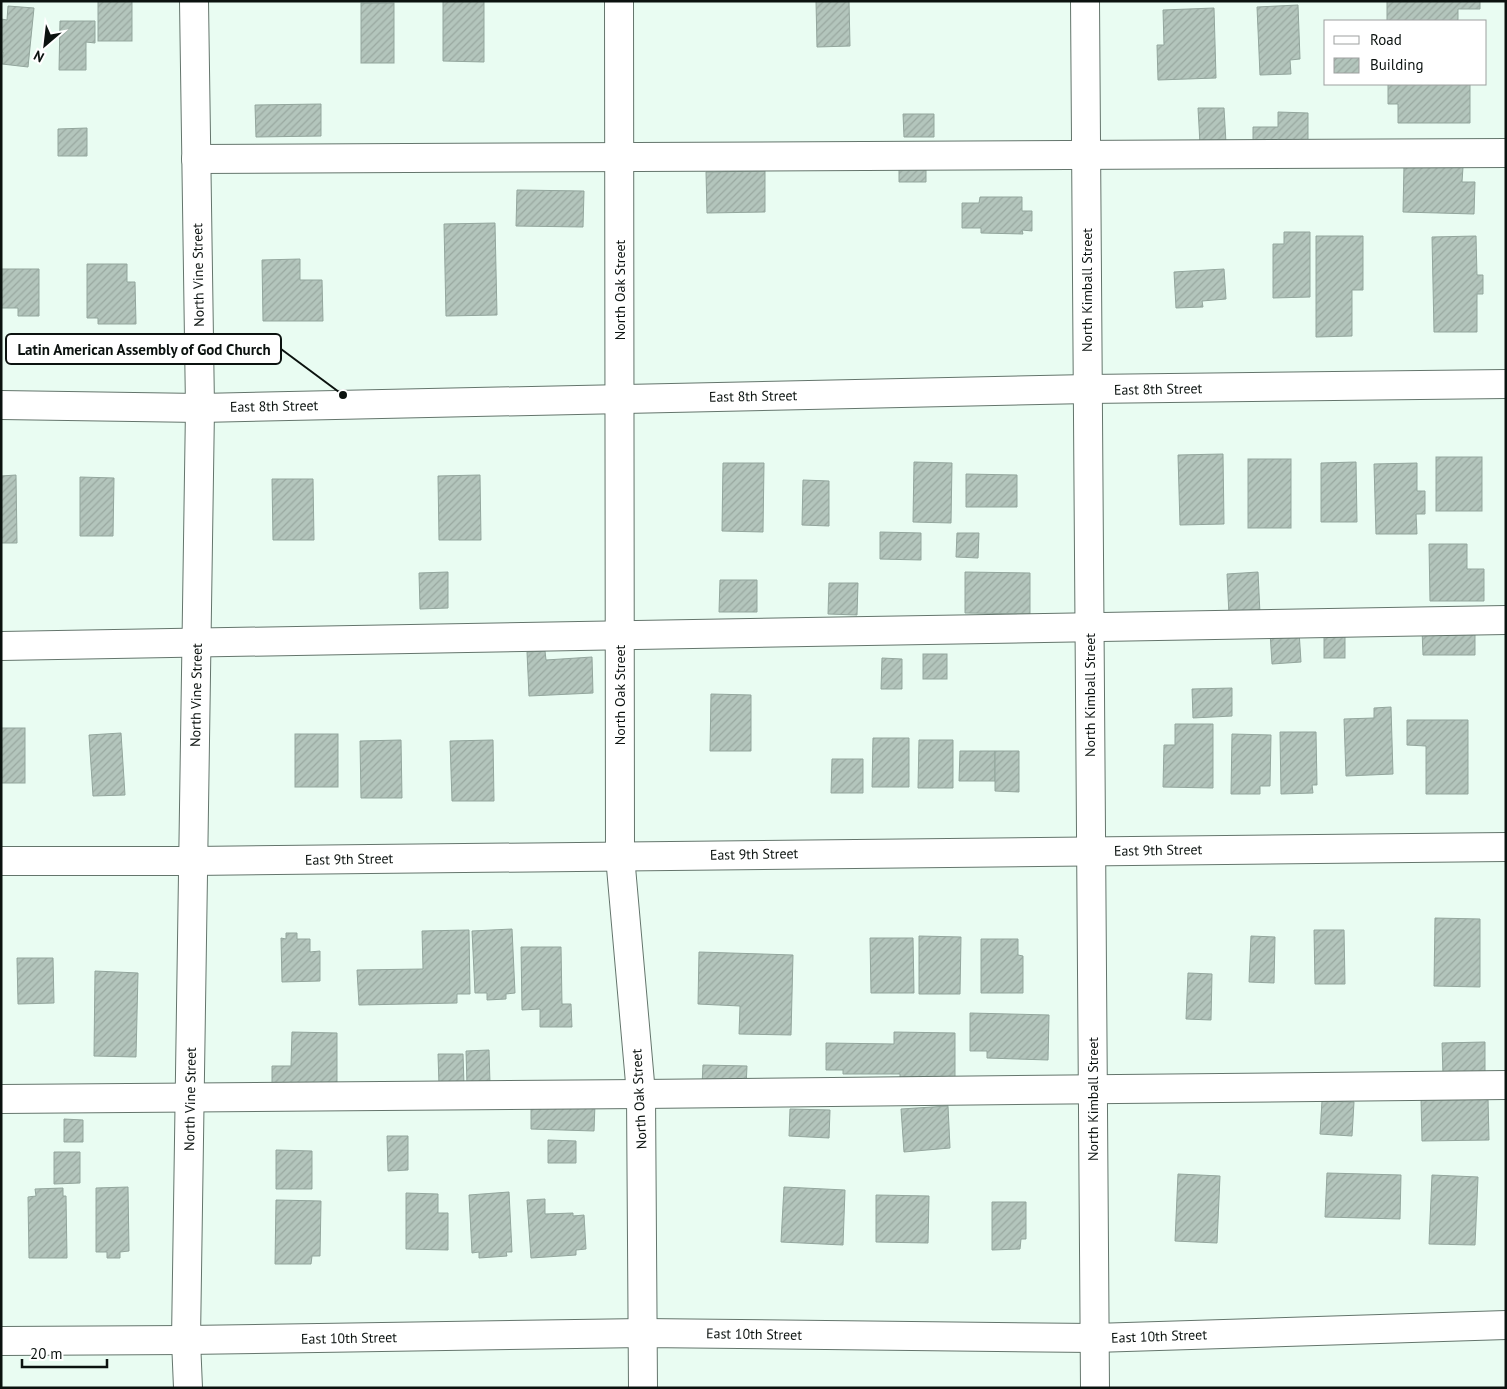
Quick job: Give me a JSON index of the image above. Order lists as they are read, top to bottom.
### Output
{
  "streets": {
    "street": [
      "North Vine Street",
      "North Oak Street",
      "North Kimball Street",
      "East 8th Street",
      "East 9th Street",
      "East 10th Street"
    ]
  },
  "crossings": [
    ["North Vine Street", "East 8th Street"],
    ["North Vine Street", "East 9th Street"],
    ["North Vine Street", "East 10th Street"],
    ["North Oak Street", "East 8th Street"],
    ["North Oak Street", "East 9th Street"],
    ["North Oak Street", "East 10th Street"],
    ["North Kimball Street", "East 8th Street"],
    ["North Kimball Street", "East 9th Street"],
    ["North Kimball Street", "East 10th Street"]
  ],
  "places": ["Latin American Assembly of God Church"],
  "legend": ["Road", "Building"],
  "scale_bar": "20 m",
  "north": "bottom left"
}
